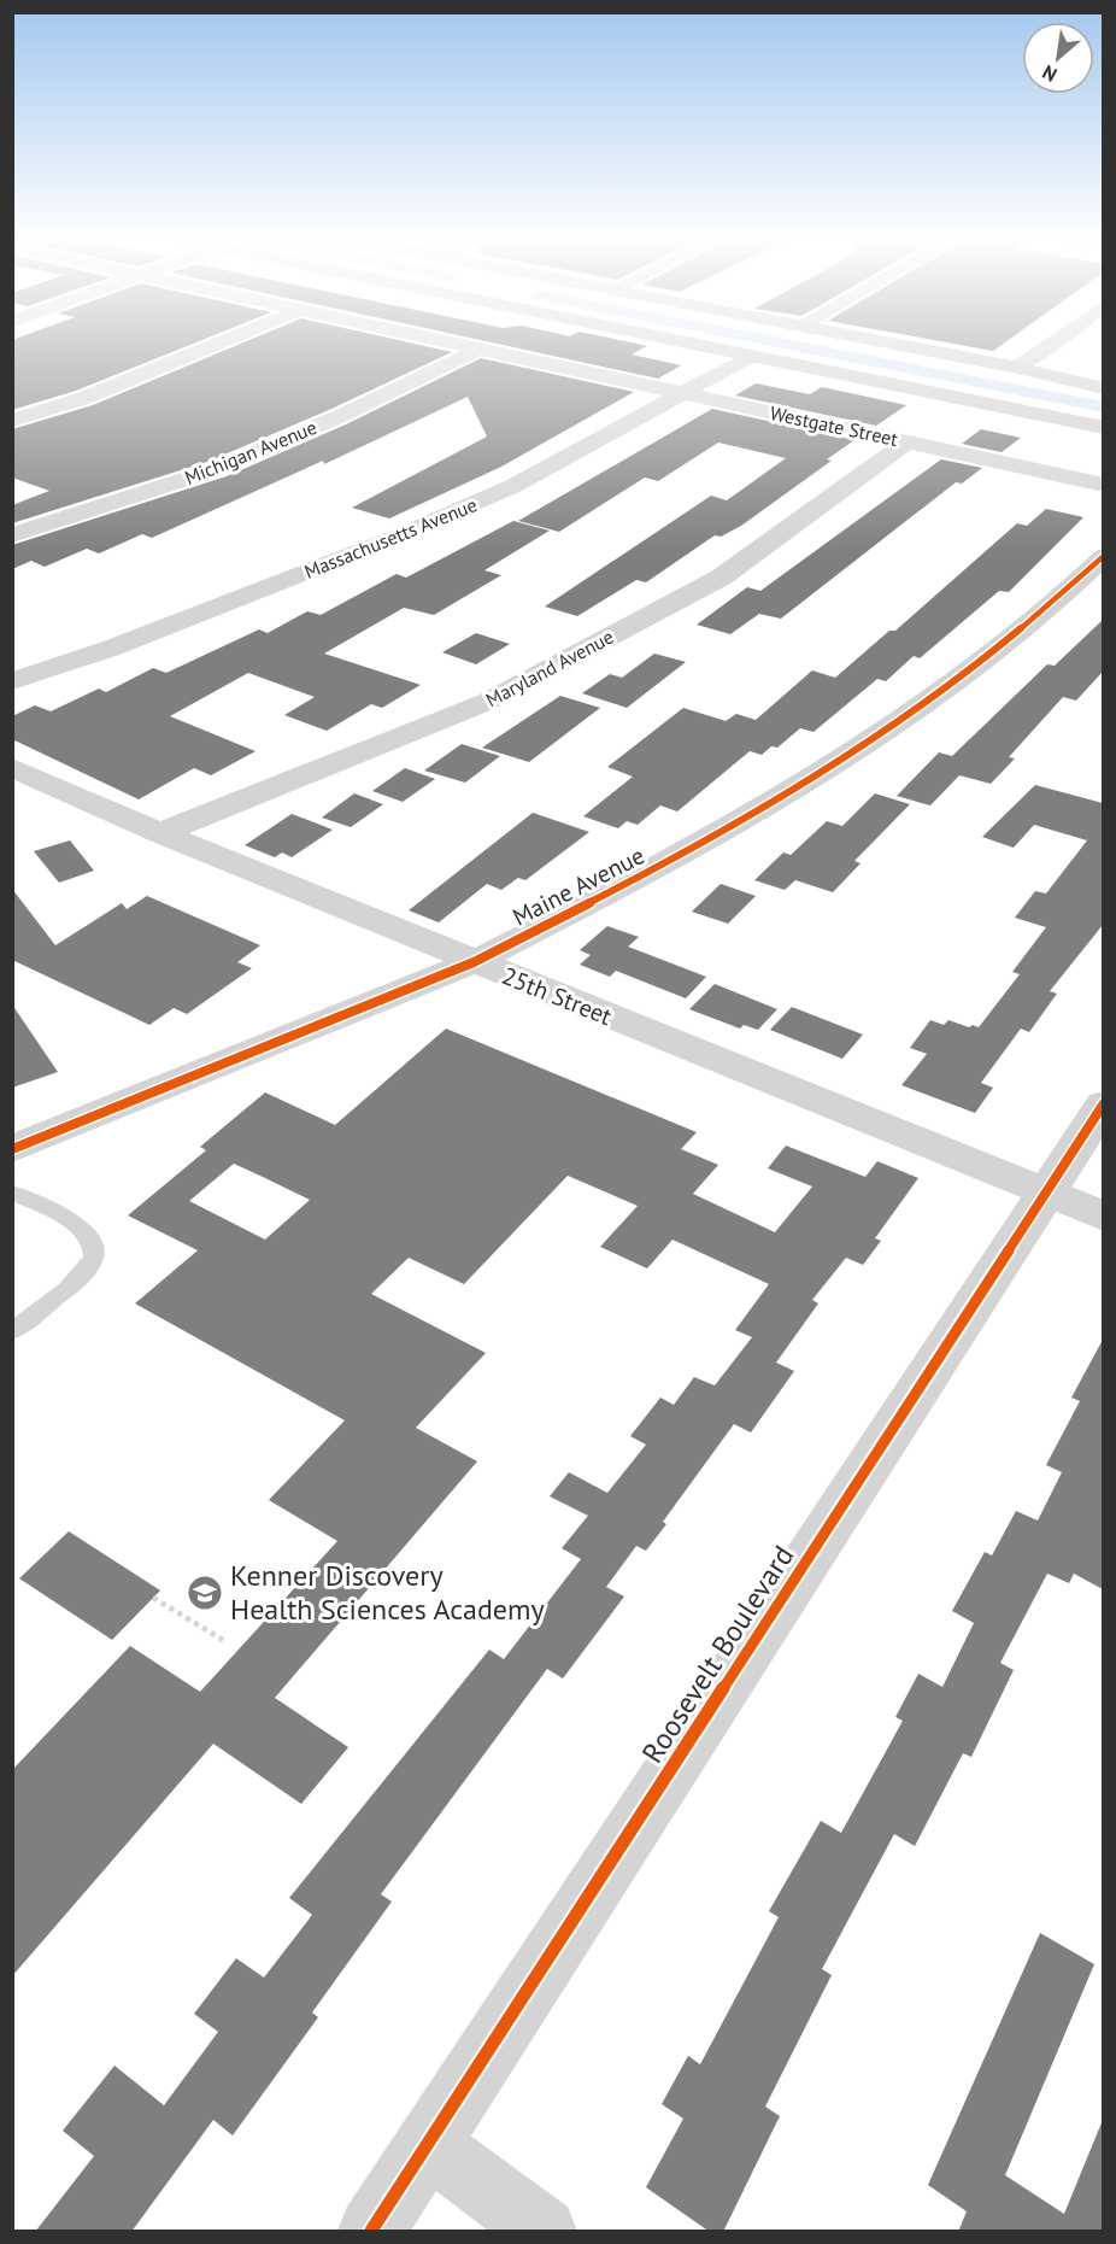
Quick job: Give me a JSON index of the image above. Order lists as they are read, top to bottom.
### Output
{
  "streets": {
    "street": [
      "Westgate Street",
      "Michigan Avenue",
      "Massachusetts Avenue",
      "Maryland Avenue",
      "Maine Avenue",
      "25th Street",
      "Roosevelt Boulevard"
    ]
  },
  "crossings": [
    ["Westgate Street", "Michigan Avenue"],
    ["Westgate Street", "Massachusetts Avenue"],
    ["Westgate Street", "Maryland Avenue"],
    ["Maryland Avenue", "25th Street"],
    ["Maine Avenue", "25th Street"],
    ["25th Street", "Roosevelt Boulevard"]
  ],
  "places": {
    "school or university": ["Kenner Discovery Health Sciences Academy"]
  },
  "north": "bottom left"
}
